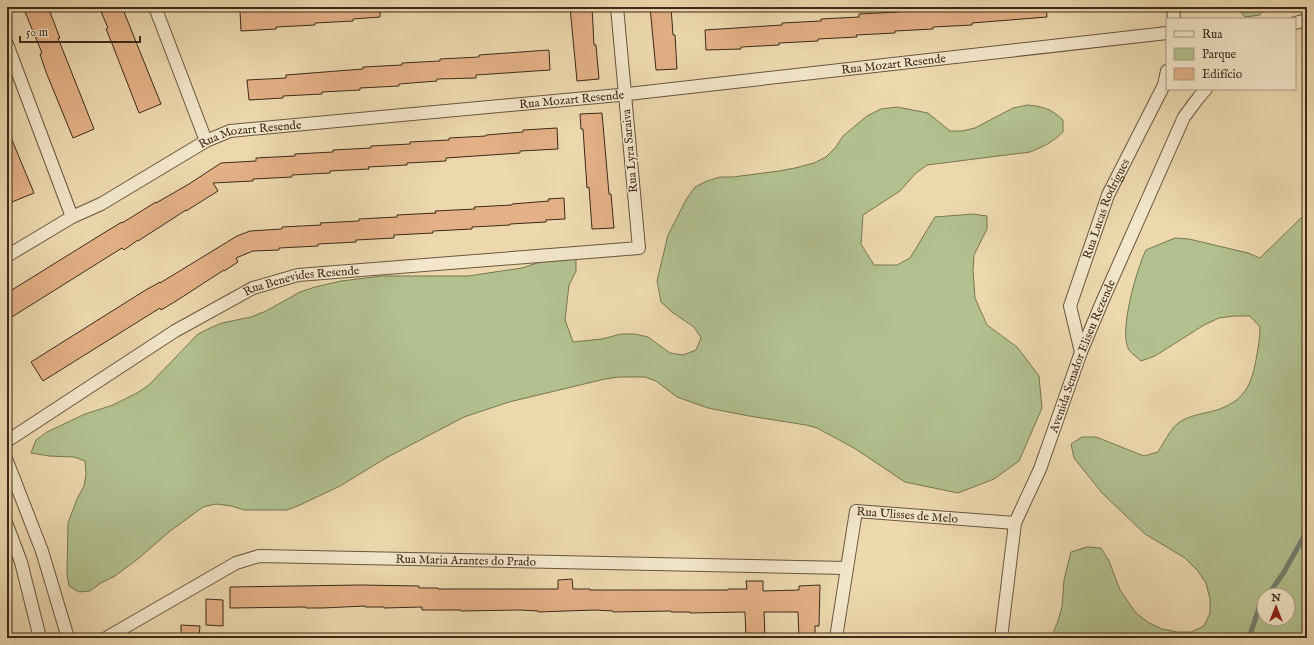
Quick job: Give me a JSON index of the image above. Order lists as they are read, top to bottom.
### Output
{
  "streets": {
    "street": [
      "Rua Mozart Resende",
      "Rua Lyra Saraiva",
      "Rua Lucas Rodrigues",
      "Rua Benevides Resende",
      "Avenida Senador Eliseu Rezende",
      "Rua Ulisses de Melo",
      "Rua Maria Arantes do Prado"
    ]
  },
  "crossings": [
    ["Rua Mozart Resende", "Rua Lyra Saraiva"],
    ["Rua Lyra Saraiva", "Rua Benevides Resende"],
    ["Rua Lucas Rodrigues", "Avenida Senador Eliseu Rezende"],
    ["Avenida Senador Eliseu Rezende", "Rua Ulisses de Melo"],
    ["Rua Ulisses de Melo", "Rua Maria Arantes do Prado"]
  ],
  "legend": ["Rua", "Parque", "Edifício"],
  "scale_bar": "50 m",
  "north": "top"
}
